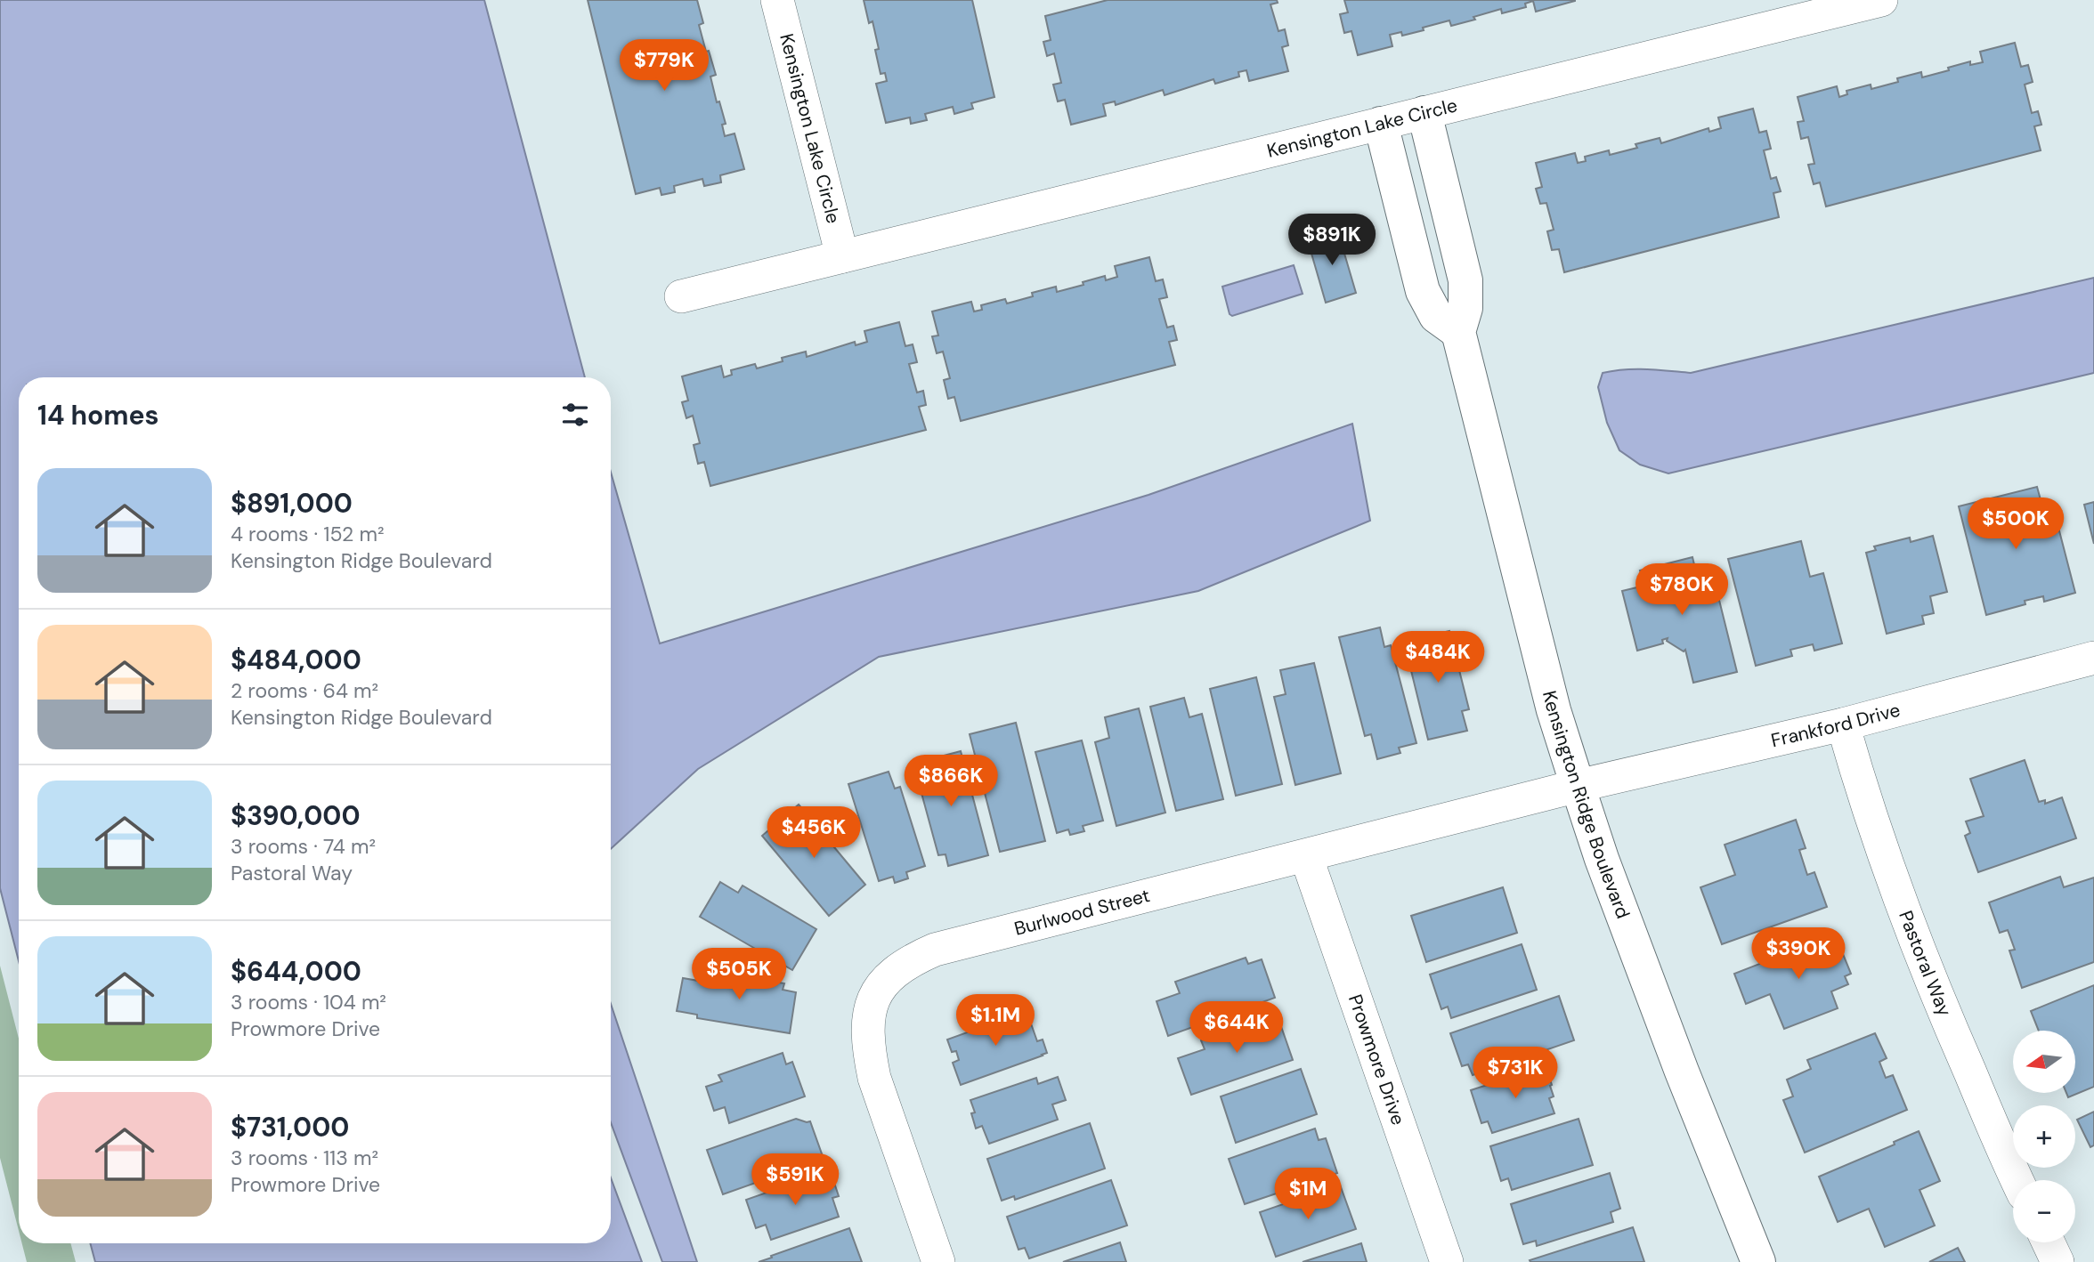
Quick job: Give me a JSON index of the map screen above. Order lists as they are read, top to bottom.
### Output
{
  "streets": {
    "street": [
      "Kensington Lake Circle",
      "Frankford Drive",
      "Kensington Ridge Boulevard",
      "Burlwood Street",
      "Pastoral Way",
      "Prowmore Drive"
    ]
  },
  "crossings": [
    ["Kensington Lake Circle", "Kensington Ridge Boulevard"],
    ["Frankford Drive", "Kensington Ridge Boulevard"],
    ["Frankford Drive", "Burlwood Street"],
    ["Frankford Drive", "Pastoral Way"],
    ["Kensington Ridge Boulevard", "Burlwood Street"],
    ["Burlwood Street", "Prowmore Drive"]
  ],
  "north": "left",
  "page": {
    "price": [
      "$779K",
      "$891K",
      "$500K",
      "$780K",
      "$484K",
      "$866K",
      "$456K",
      "$390K",
      "$505K",
      "$1.1M",
      "$644K",
      "$731K",
      "$591K",
      "$1M"
    ],
    "heading": "14 homes",
    "list": [
      {
        "name": "$891,000",
        "note": "4 rooms · 152 m² · Kensington Ridge Boulevard"
      },
      {
        "name": "$484,000",
        "note": "2 rooms · 64 m² · Kensington Ridge Boulevard"
      },
      {
        "name": "$390,000",
        "note": "3 rooms · 74 m² · Pastoral Way"
      },
      {
        "name": "$644,000",
        "note": "3 rooms · 104 m² · Prowmore Drive"
      },
      {
        "name": "$731,000",
        "note": "3 rooms · 113 m² · Prowmore Drive"
      }
    ],
    "map_buttons": ["+", "−"]
  }
}
